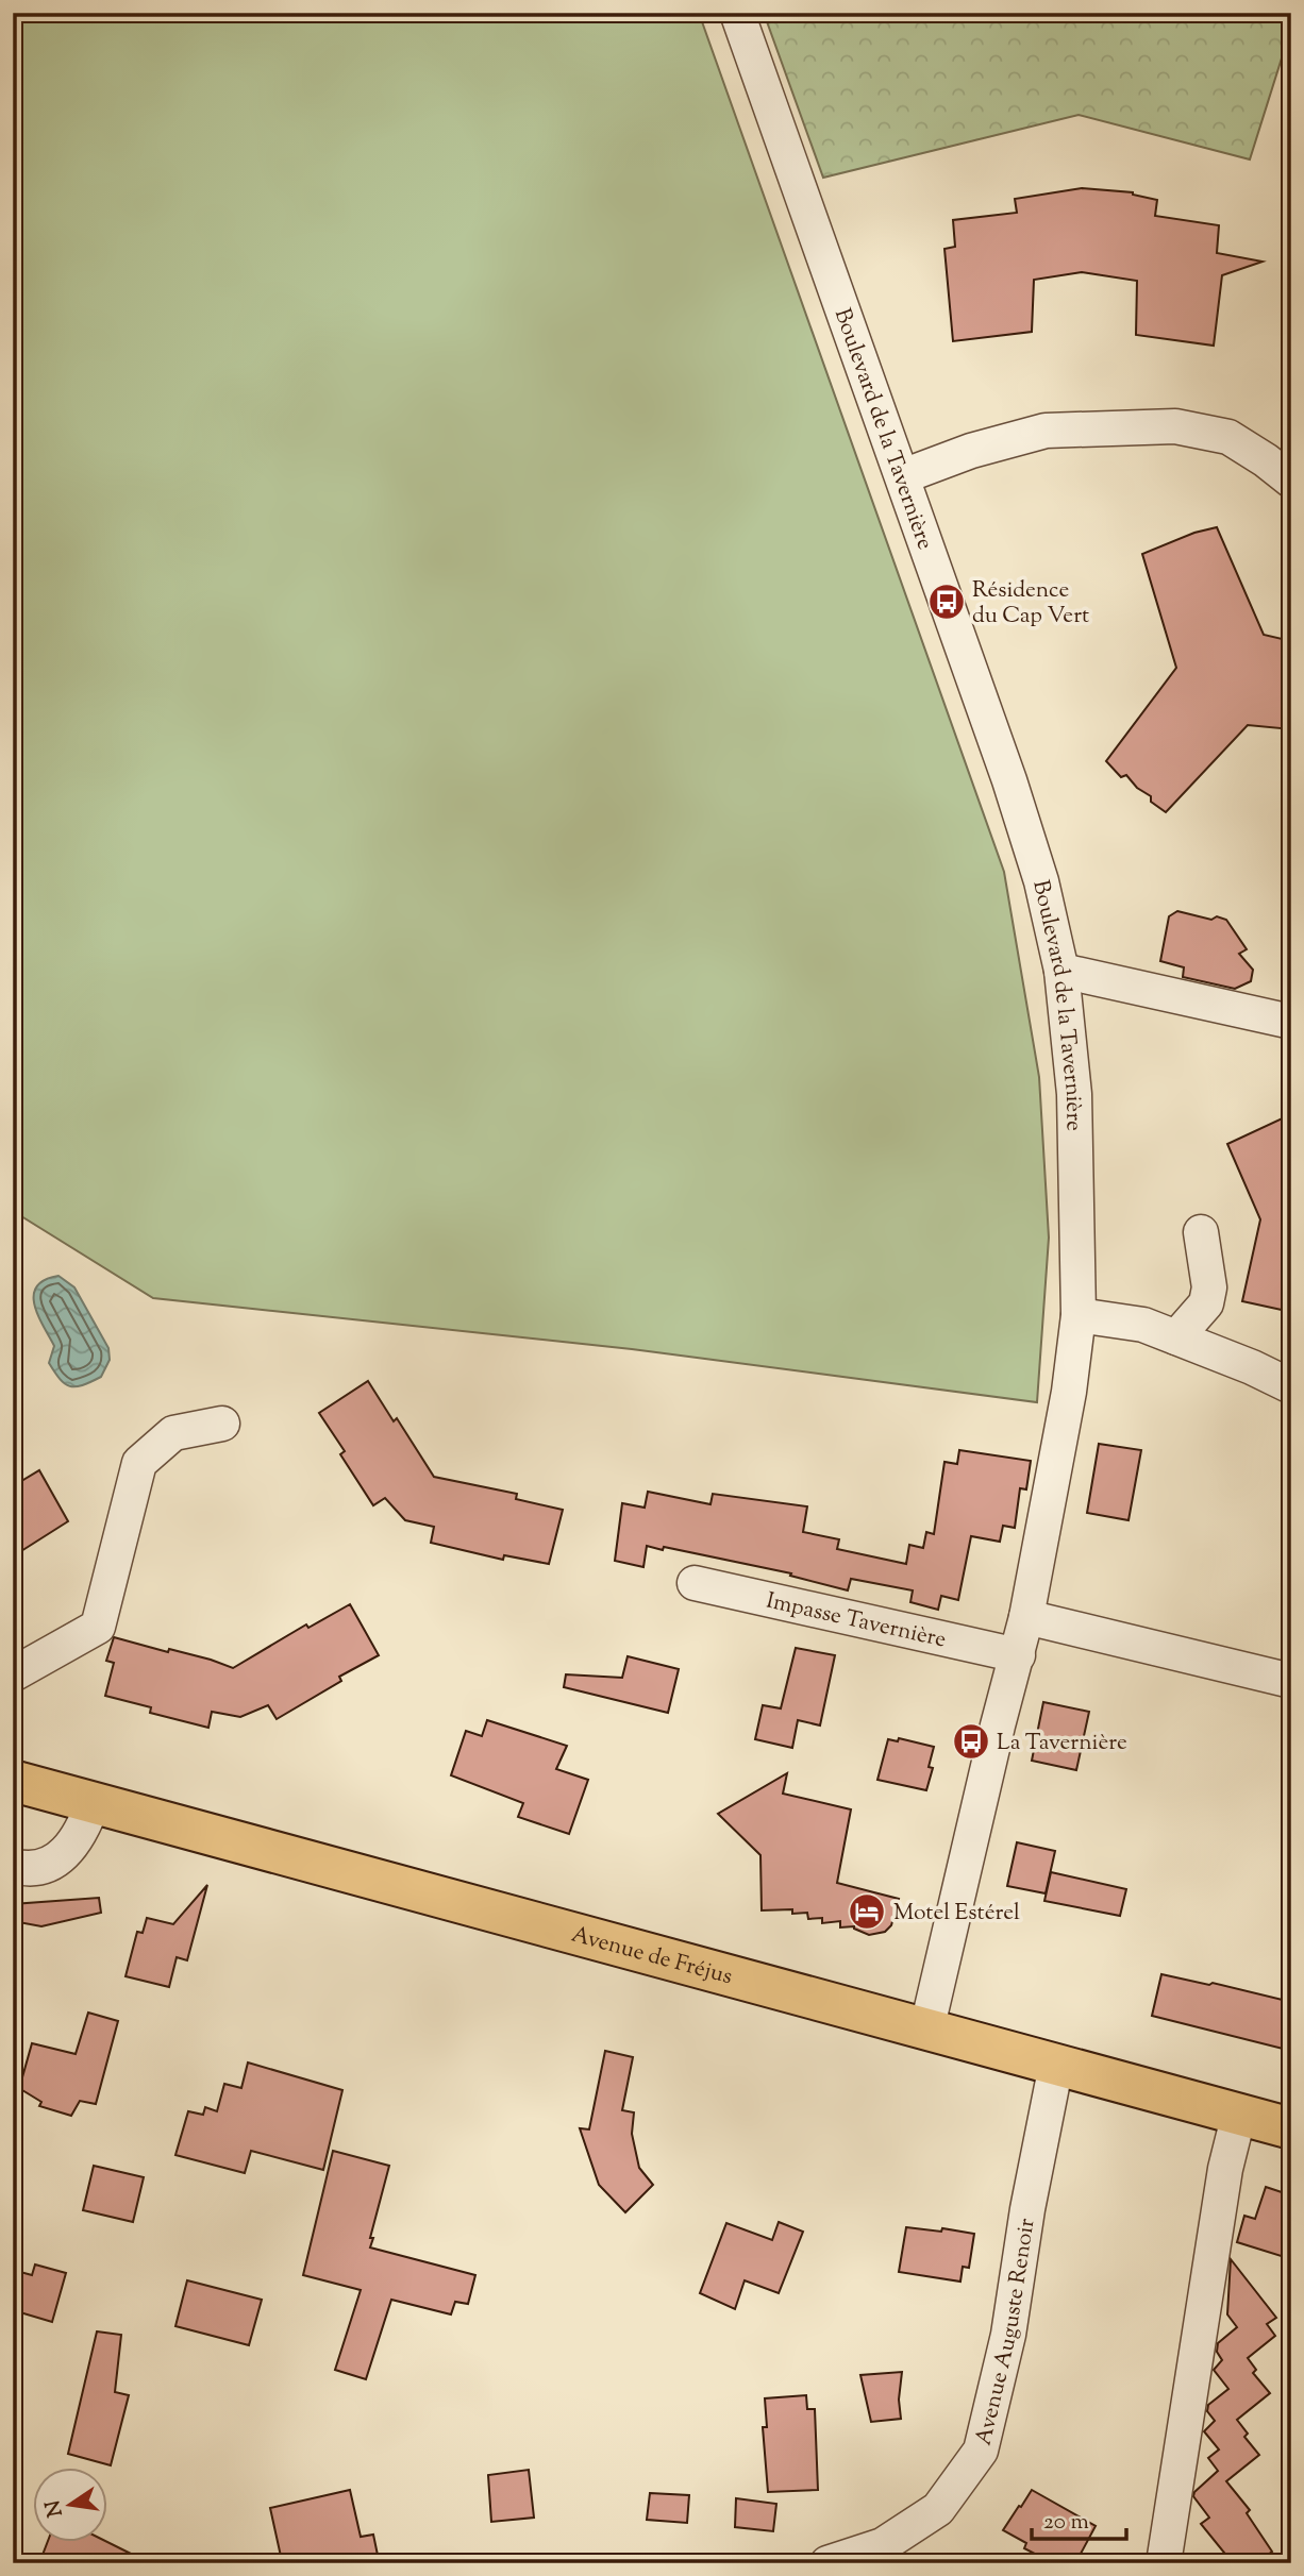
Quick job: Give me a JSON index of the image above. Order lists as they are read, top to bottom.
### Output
{
  "streets": {
    "main road": ["Avenue de Fréjus"],
    "street": ["Boulevard de la Tavernière", "Impasse Tavernière", "Avenue Auguste Renoir"]
  },
  "crossings": [
    ["Boulevard de la Tavernière", "Impasse Tavernière"],
    ["Boulevard de la Tavernière", "Avenue de Fréjus"],
    ["Avenue de Fréjus", "Avenue Auguste Renoir"]
  ],
  "places": {
    "bus stop": ["Résidence du Cap Vert", "La Tavernière"],
    "hotel": ["Motel Estérel"]
  },
  "scale_bar": "20 m",
  "north": "left"
}
